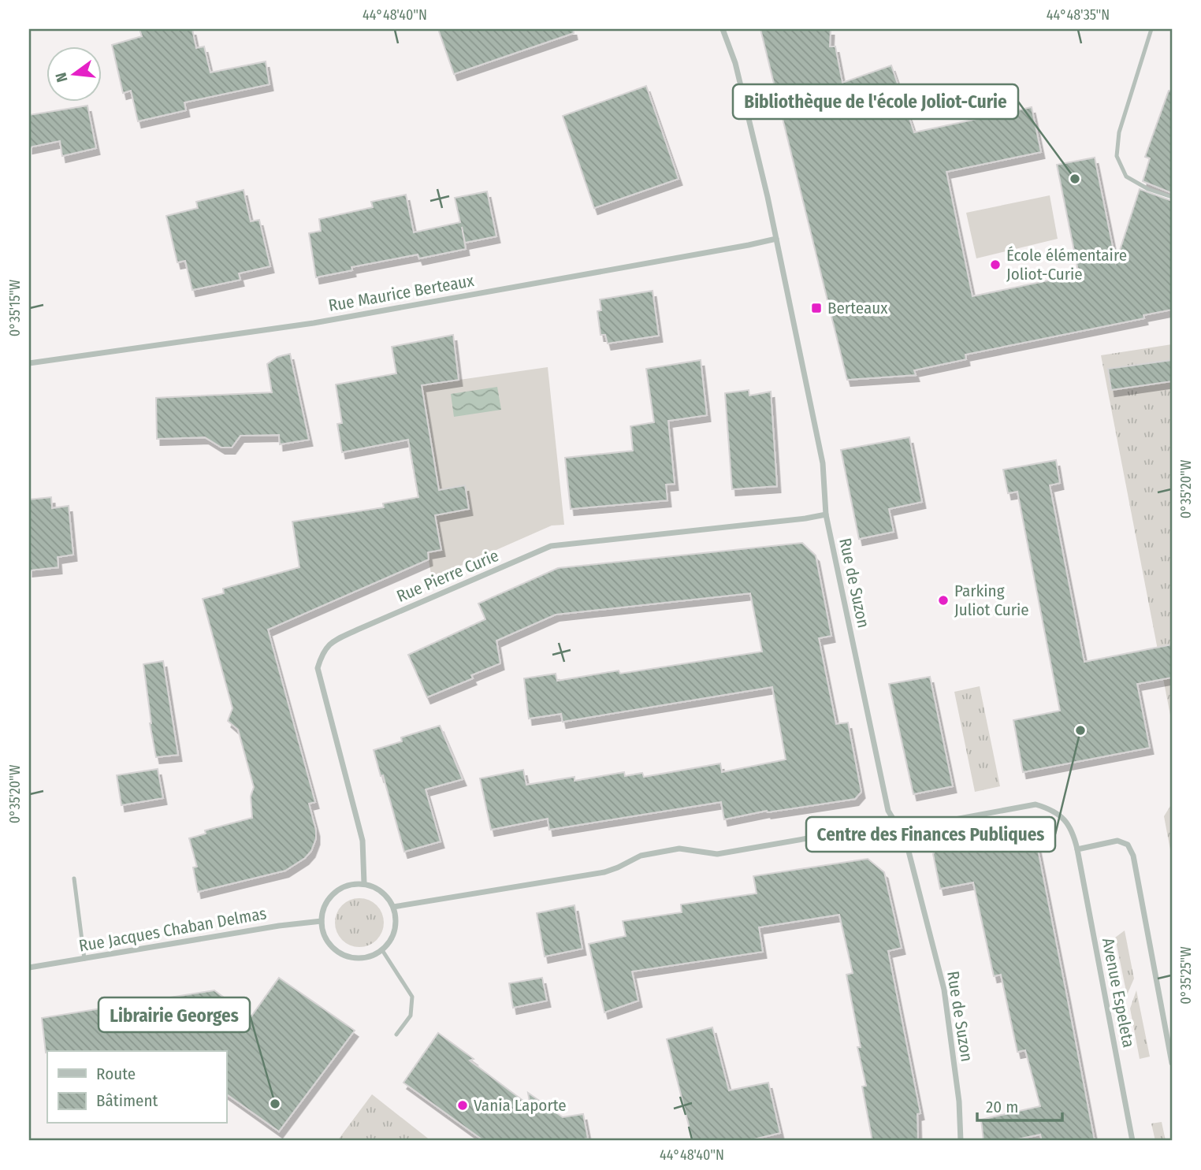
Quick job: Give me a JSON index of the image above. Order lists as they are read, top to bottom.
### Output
{
  "streets": {
    "street": [
      "Rue Maurice Berteaux",
      "Rue Pierre Curie",
      "Rue de Suzon",
      "Rue Jacques Chaban Delmas",
      "Avenue Espeleta"
    ]
  },
  "crossings": [
    ["Rue Maurice Berteaux", "Rue de Suzon"],
    ["Rue Pierre Curie", "Rue de Suzon"],
    ["Rue Pierre Curie", "Rue Jacques Chaban Delmas"],
    ["Rue de Suzon", "Avenue Espeleta"]
  ],
  "places": {
    "other": [
      "Bibliothèque de l'école Joliot-Curie",
      "École élémentaire Joliot-Curie",
      "Parking Juliot Curie",
      "Centre des Finances Publiques",
      "Librairie Georges",
      "Vania Laporte"
    ],
    "transit": ["Berteaux"]
  },
  "legend": ["Route", "Bâtiment"],
  "scale_bar": "20 m",
  "north": "left",
  "coordinates": [
    "44°48'40\"N",
    "44°48'35\"N",
    "0°35'15\"W",
    "0°35'20\"W",
    "0°35'25\"W"
  ]
}
